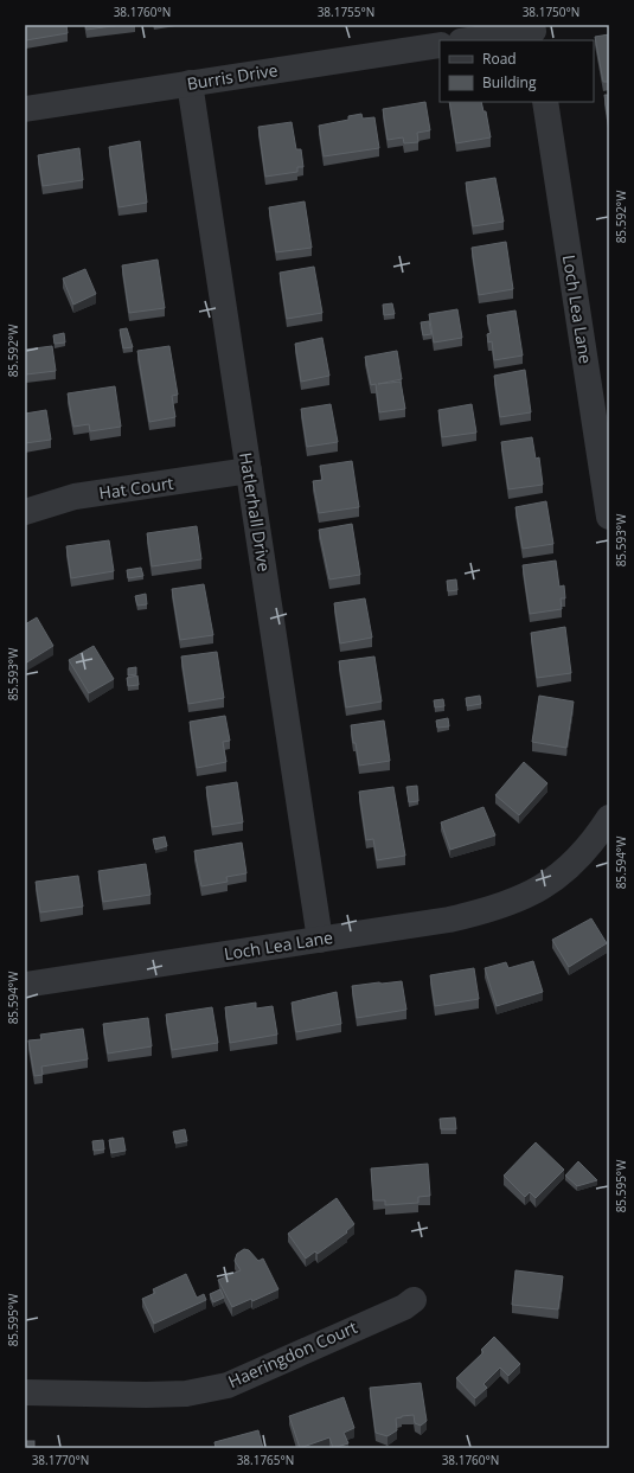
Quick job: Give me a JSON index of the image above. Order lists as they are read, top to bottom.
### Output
{
  "streets": {
    "street": [
      "Burris Drive",
      "Loch Lea Lane",
      "Hat Court",
      "Hatlerhall Drive",
      "Haeringdon Court"
    ]
  },
  "crossings": [
    ["Burris Drive", "Hatlerhall Drive"],
    ["Loch Lea Lane", "Hatlerhall Drive"],
    ["Hat Court", "Hatlerhall Drive"]
  ],
  "legend": ["Road", "Building"],
  "coordinates": [
    "38.1760°N",
    "38.1755°N",
    "38.1750°N",
    "85.592°W",
    "85.593°W",
    "85.594°W",
    "85.595°W",
    "38.1770°N",
    "38.1765°N"
  ]
}
